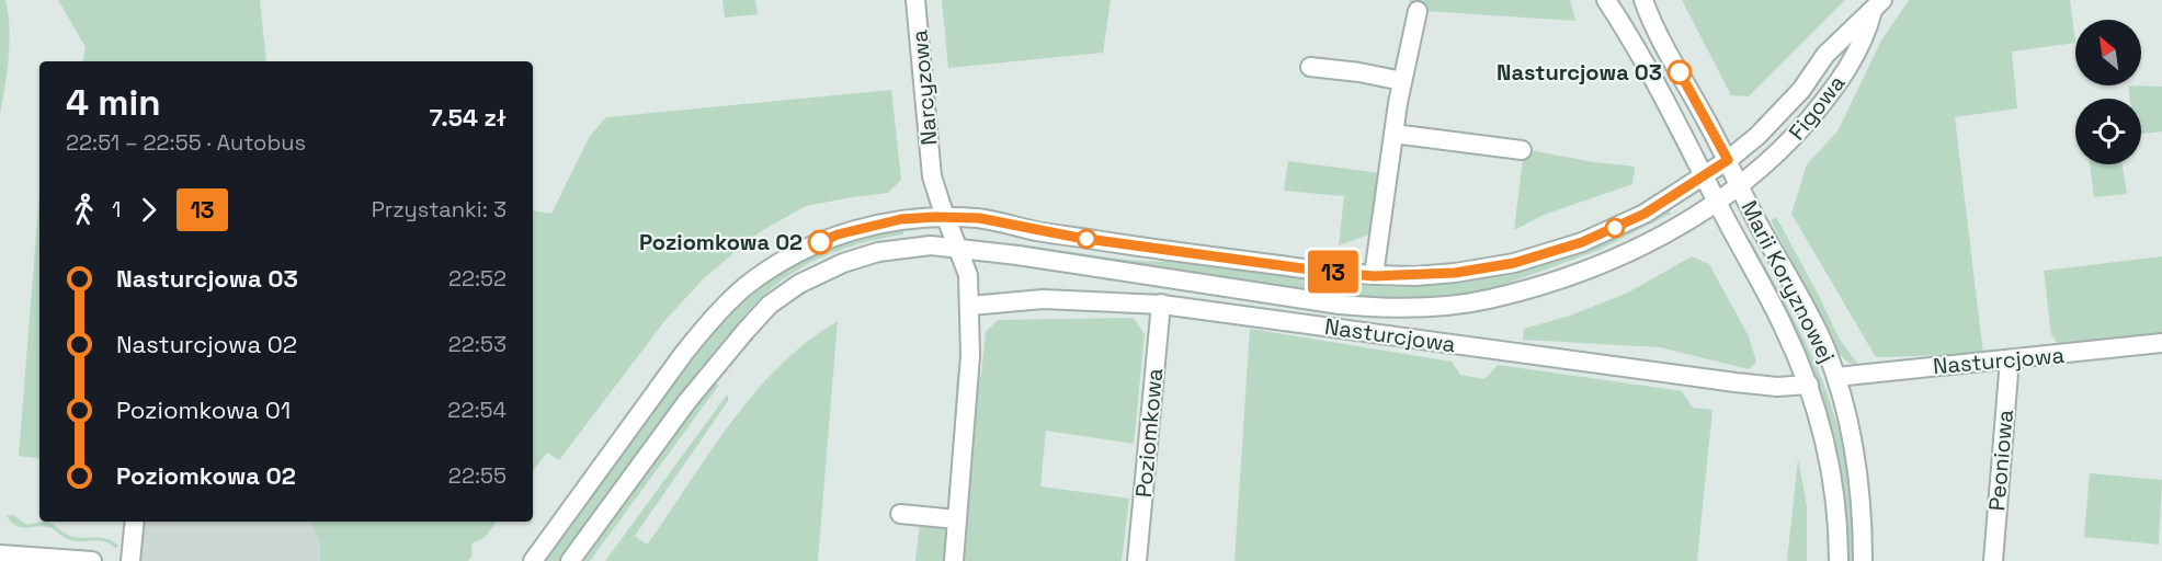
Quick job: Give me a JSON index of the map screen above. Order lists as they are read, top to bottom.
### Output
{
  "streets": {
    "street": [
      "Narcyzowa",
      "Figowa",
      "Marii Koryznowej",
      "Nasturcjowa",
      "Poziomkowa",
      "Peoniowa"
    ]
  },
  "crossings": [
    ["Narcyzowa", "Figowa"],
    ["Narcyzowa", "Nasturcjowa"],
    ["Figowa", "Marii Koryznowej"],
    ["Marii Koryznowej", "Nasturcjowa"],
    ["Nasturcjowa", "Poziomkowa"],
    ["Nasturcjowa", "Peoniowa"]
  ],
  "places": ["Nasturcjowa 03", "Poziomkowa 02"],
  "lines": ["bus line 13"],
  "north": "top left",
  "page": {
    "on_map": "13",
    "heading": ["4 min", "22:51 – 22:55 · Autobus", "7.54 zł"],
    "legs": ["1", "13", "Przystanki: 3"],
    "list": [
      {
        "name": "Nasturcjowa 03",
        "value": "22:52"
      },
      {
        "name": "Nasturcjowa 02",
        "value": "22:53"
      },
      {
        "name": "Poziomkowa 01",
        "value": "22:54"
      },
      {
        "name": "Poziomkowa 02",
        "value": "22:55"
      }
    ]
  }
}
